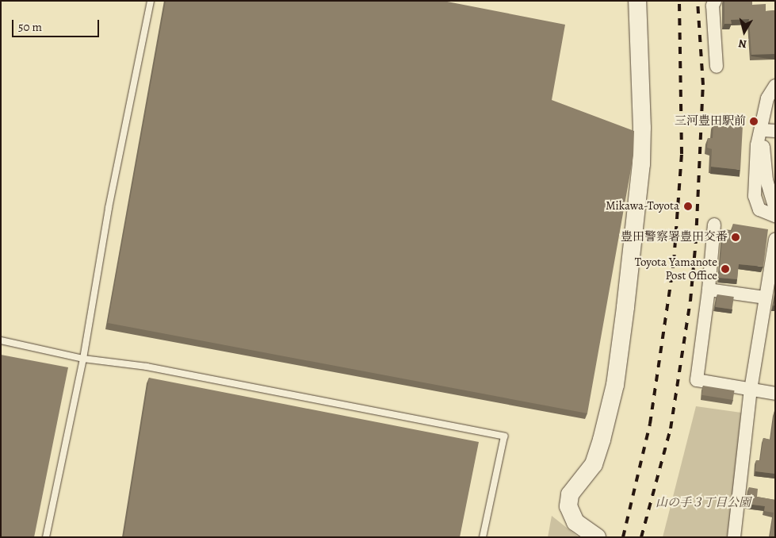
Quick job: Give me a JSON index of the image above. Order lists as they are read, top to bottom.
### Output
{
  "parks": ["山の手３丁目公園"],
  "places": [
    "三河豊田駅前",
    "Mikawa-Toyota",
    "豊田警察署豊田交番",
    "Toyota Yamanote Post Office"
  ],
  "scale_bar": "50 m",
  "north": "bottom"
}
